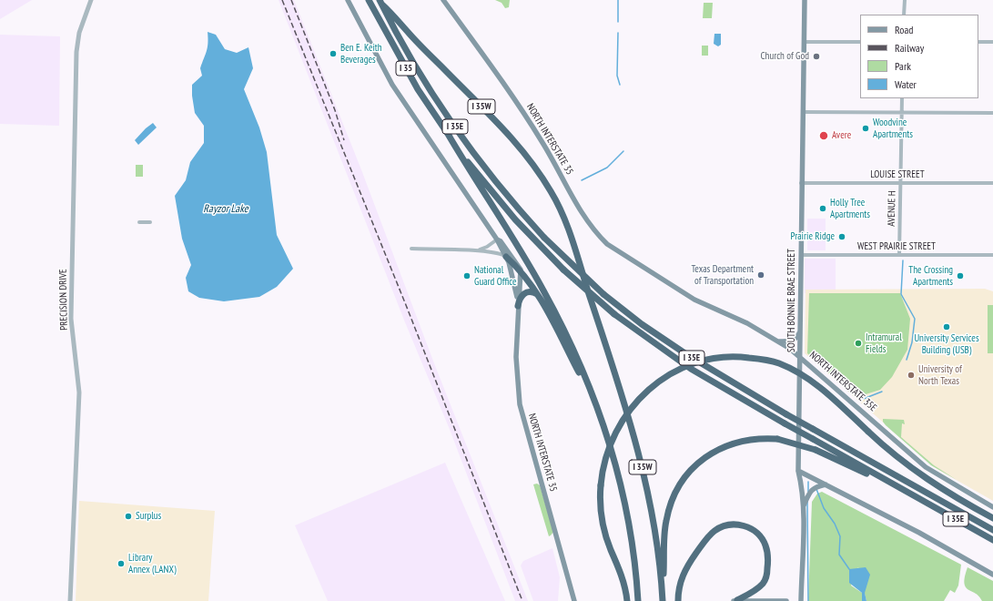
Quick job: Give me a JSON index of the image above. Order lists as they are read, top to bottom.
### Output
{
  "streets": {
    "highway": ["I 35", "I 35W", "I 35E"],
    "main road": ["NORTH INTERSTATE 35", "SOUTH BONNIE BRAE STREET", "NORTH INTERSTATE 35E"],
    "street": [
      "LOUISE STREET",
      "AVENUE H",
      "WEST PRAIRIE STREET",
      "PRECISION DRIVE"
    ]
  },
  "crossings": [
    ["I 35", "I 35W"],
    ["I 35", "I 35E"],
    ["I 35W", "I 35E"],
    ["NORTH INTERSTATE 35", "NORTH INTERSTATE 35E"],
    ["LOUISE STREET", "AVENUE H"],
    ["LOUISE STREET", "SOUTH BONNIE BRAE STREET"],
    ["AVENUE H", "WEST PRAIRIE STREET"],
    ["WEST PRAIRIE STREET", "SOUTH BONNIE BRAE STREET"],
    ["SOUTH BONNIE BRAE STREET", "NORTH INTERSTATE 35E"]
  ],
  "water": ["Rayzor Lake"],
  "places": [
    "Ben E. Keith Beverages",
    "Church of God",
    "Woodvine Apartments",
    "Avere",
    "Holly Tree Apartments",
    "Prairie Ridge",
    "Texas Department of Transportation",
    "National Guard Office",
    "The Crossing Apartments",
    "University Services Building (USB)",
    "Intramural Fields",
    "University of North Texas",
    "Surplus",
    "Library Annex (LANX)"
  ],
  "legend": [
    "Road",
    "Railway",
    "Park",
    "Water"
  ]
}
